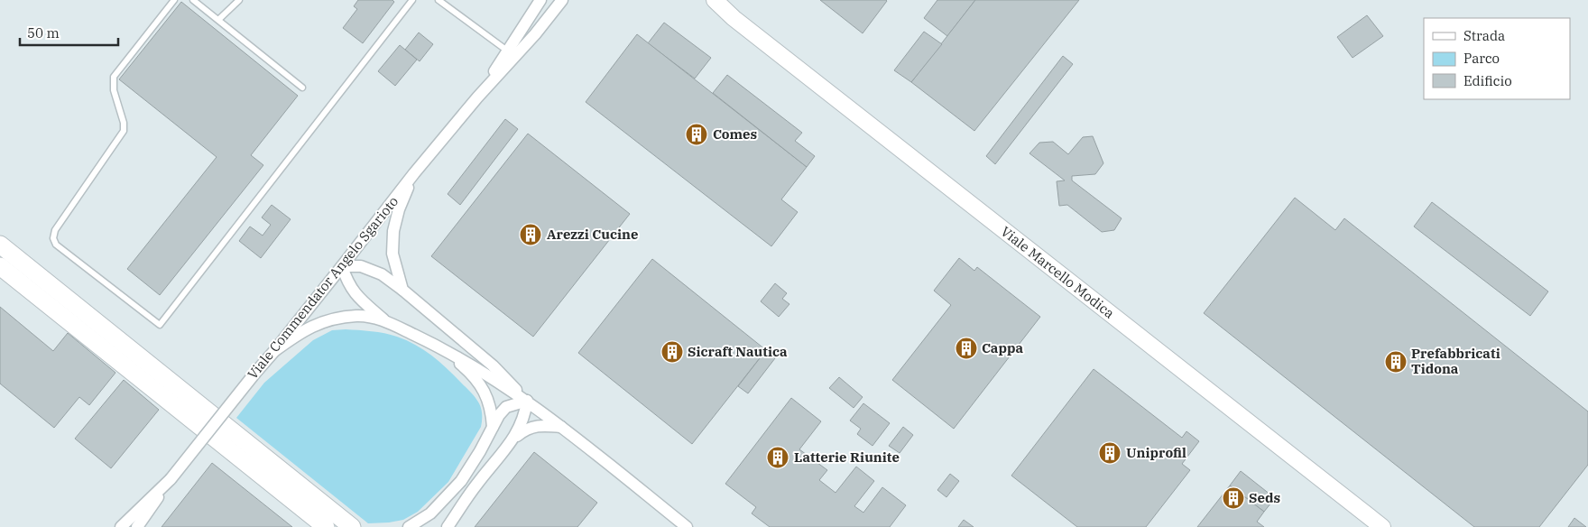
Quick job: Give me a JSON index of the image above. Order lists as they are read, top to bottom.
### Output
{
  "streets": {
    "street": ["Viale Marcello Modica", "Viale Commendator Angelo Sgarioto"]
  },
  "places": {
    "building": [
      "Comes",
      "Arezzi Cucine",
      "Cappa",
      "Sicraft Nautica",
      "Prefabbricati Tidona",
      "Uniprofil",
      "Latterie Riunite",
      "Seds"
    ]
  },
  "legend": ["Strada", "Parco", "Edificio"],
  "scale_bar": "50 m"
}
